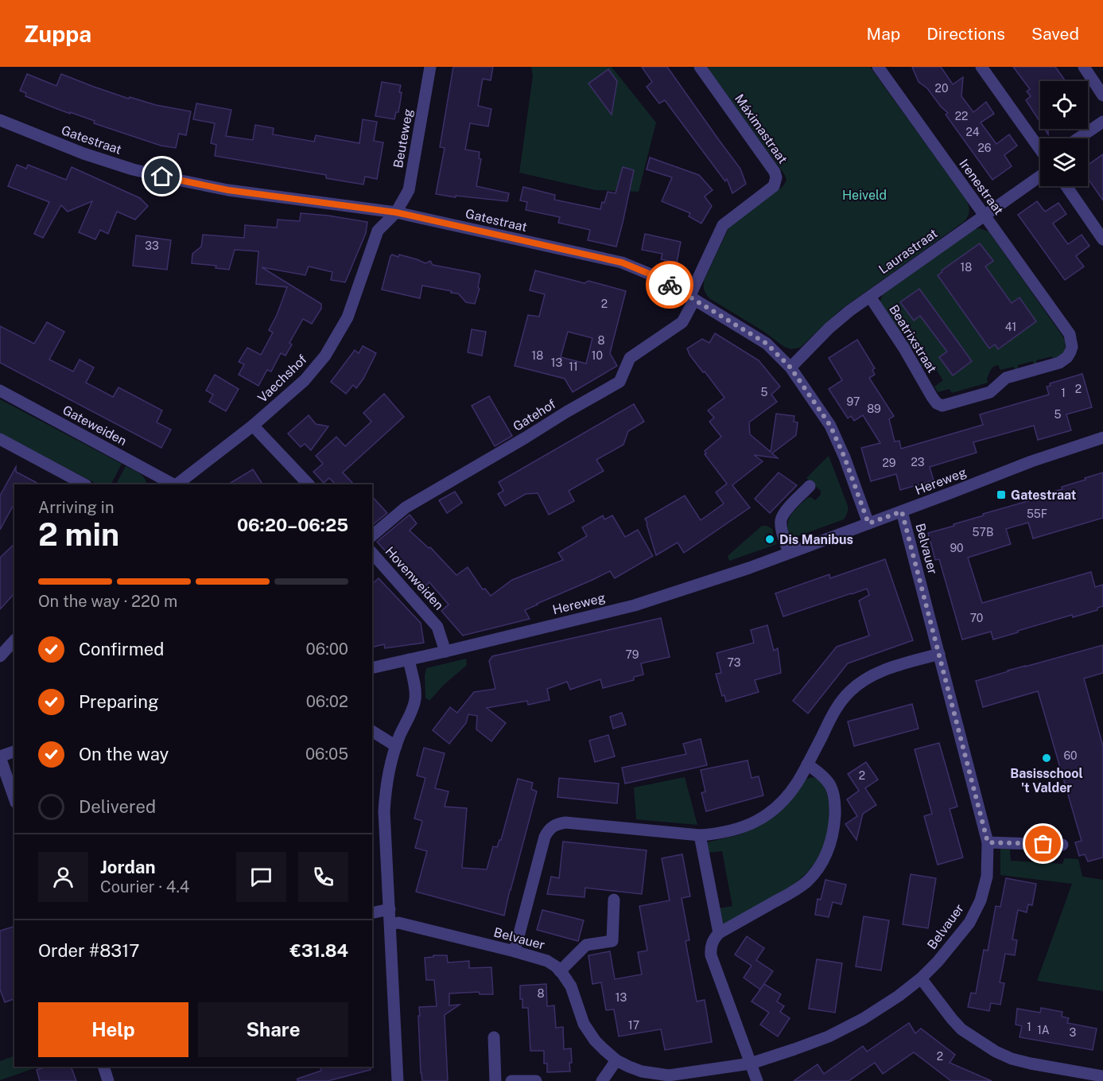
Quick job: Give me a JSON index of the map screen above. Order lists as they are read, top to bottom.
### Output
{
  "streets": {
    "street": [
      "Máximastraat",
      "Beuteweg",
      "Gatestraat",
      "Irenestraat",
      "Laurastraat",
      "Beatrixstraat",
      "Vaechshof",
      "Gatehof",
      "Gateweiden",
      "Hereweg",
      "Belvauer",
      "Hovenweiden"
    ]
  },
  "crossings": [
    ["Máximastraat", "Gatestraat"],
    ["Máximastraat", "Gatehof"],
    ["Beuteweg", "Gatestraat"],
    ["Beuteweg", "Vaechshof"],
    ["Gatestraat", "Laurastraat"],
    ["Gatestraat", "Vaechshof"],
    ["Gatestraat", "Gatehof"],
    ["Gatestraat", "Hereweg"],
    ["Irenestraat", "Laurastraat"],
    ["Irenestraat", "Beatrixstraat"],
    ["Laurastraat", "Beatrixstraat"],
    ["Hereweg", "Belvauer"],
    ["Hereweg", "Hovenweiden"]
  ],
  "parks": ["Heiveld"],
  "places": {
    "transit": ["Gatestraat"],
    "other": ["Dis Manibus", "Basisschool 't Valder"]
  },
  "house_numbers": [
    "20",
    "22",
    "24",
    "26",
    "33",
    "18",
    "2",
    "41",
    "8",
    "18",
    "10",
    "13",
    "11",
    "2",
    "5",
    "1",
    "97",
    "89",
    "5",
    "23",
    "29",
    "55F",
    "57B",
    "90",
    "70",
    "79",
    "73",
    "60",
    "2",
    "8",
    "13",
    "17",
    "1",
    "1A",
    "3",
    "2"
  ],
  "page": {
    "header": "Zuppa",
    "nav": ["Map", "Directions", "Saved"],
    "heading": ["2 min", "Arriving in", "06:20–06:25"],
    "panel": [
      "Jordan",
      "Courier · 4.4",
      "Order #8317",
      "€31.84"
    ],
    "bar": "On the way · 220 m",
    "list": [
      ["Confirmed", "06:00"],
      ["Preparing", "06:02"],
      ["On the way", "06:05"],
      "Delivered"
    ],
    "buttons": ["Help", "Share"]
  }
}
